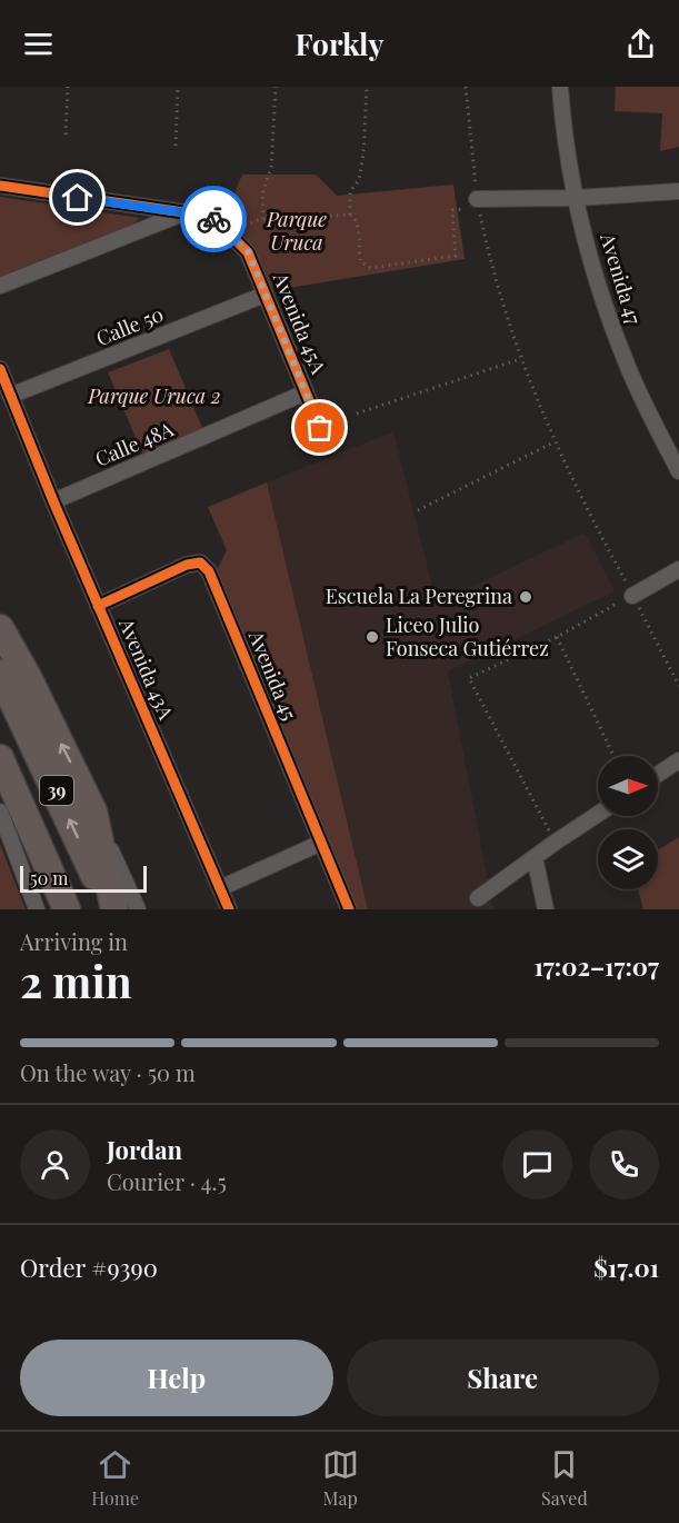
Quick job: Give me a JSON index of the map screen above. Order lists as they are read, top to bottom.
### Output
{
  "streets": {
    "highway": ["39"],
    "street": [
      "Avenida 47",
      "Avenida 45A",
      "Calle 50",
      "Calle 48A",
      "Avenida 43A",
      "Avenida 45"
    ]
  },
  "crossings": [
    ["Avenida 45A", "Calle 50"],
    ["Avenida 45A", "Calle 48A"],
    ["Calle 50", "Avenida 43A"],
    ["Calle 48A", "Avenida 43A"],
    ["Avenida 43A", "Avenida 45"]
  ],
  "parks": ["Parque Uruca", "Parque Uruca 2"],
  "places": ["Escuela La Peregrina", "Liceo Julio Fonseca Gutiérrez"],
  "scale_bar": "50 m",
  "north": "right",
  "page": {
    "header": "Forkly",
    "scale": "50 m",
    "heading": ["2 min", "Arriving in", "17:02–17:07"],
    "panel": [
      "Jordan",
      "Courier · 4.5",
      "Order #9390",
      "$17.01"
    ],
    "bar": "On the way · 50 m",
    "buttons": ["Help", "Share"],
    "tabs": ["Home", "Map", "Saved"]
  }
}
